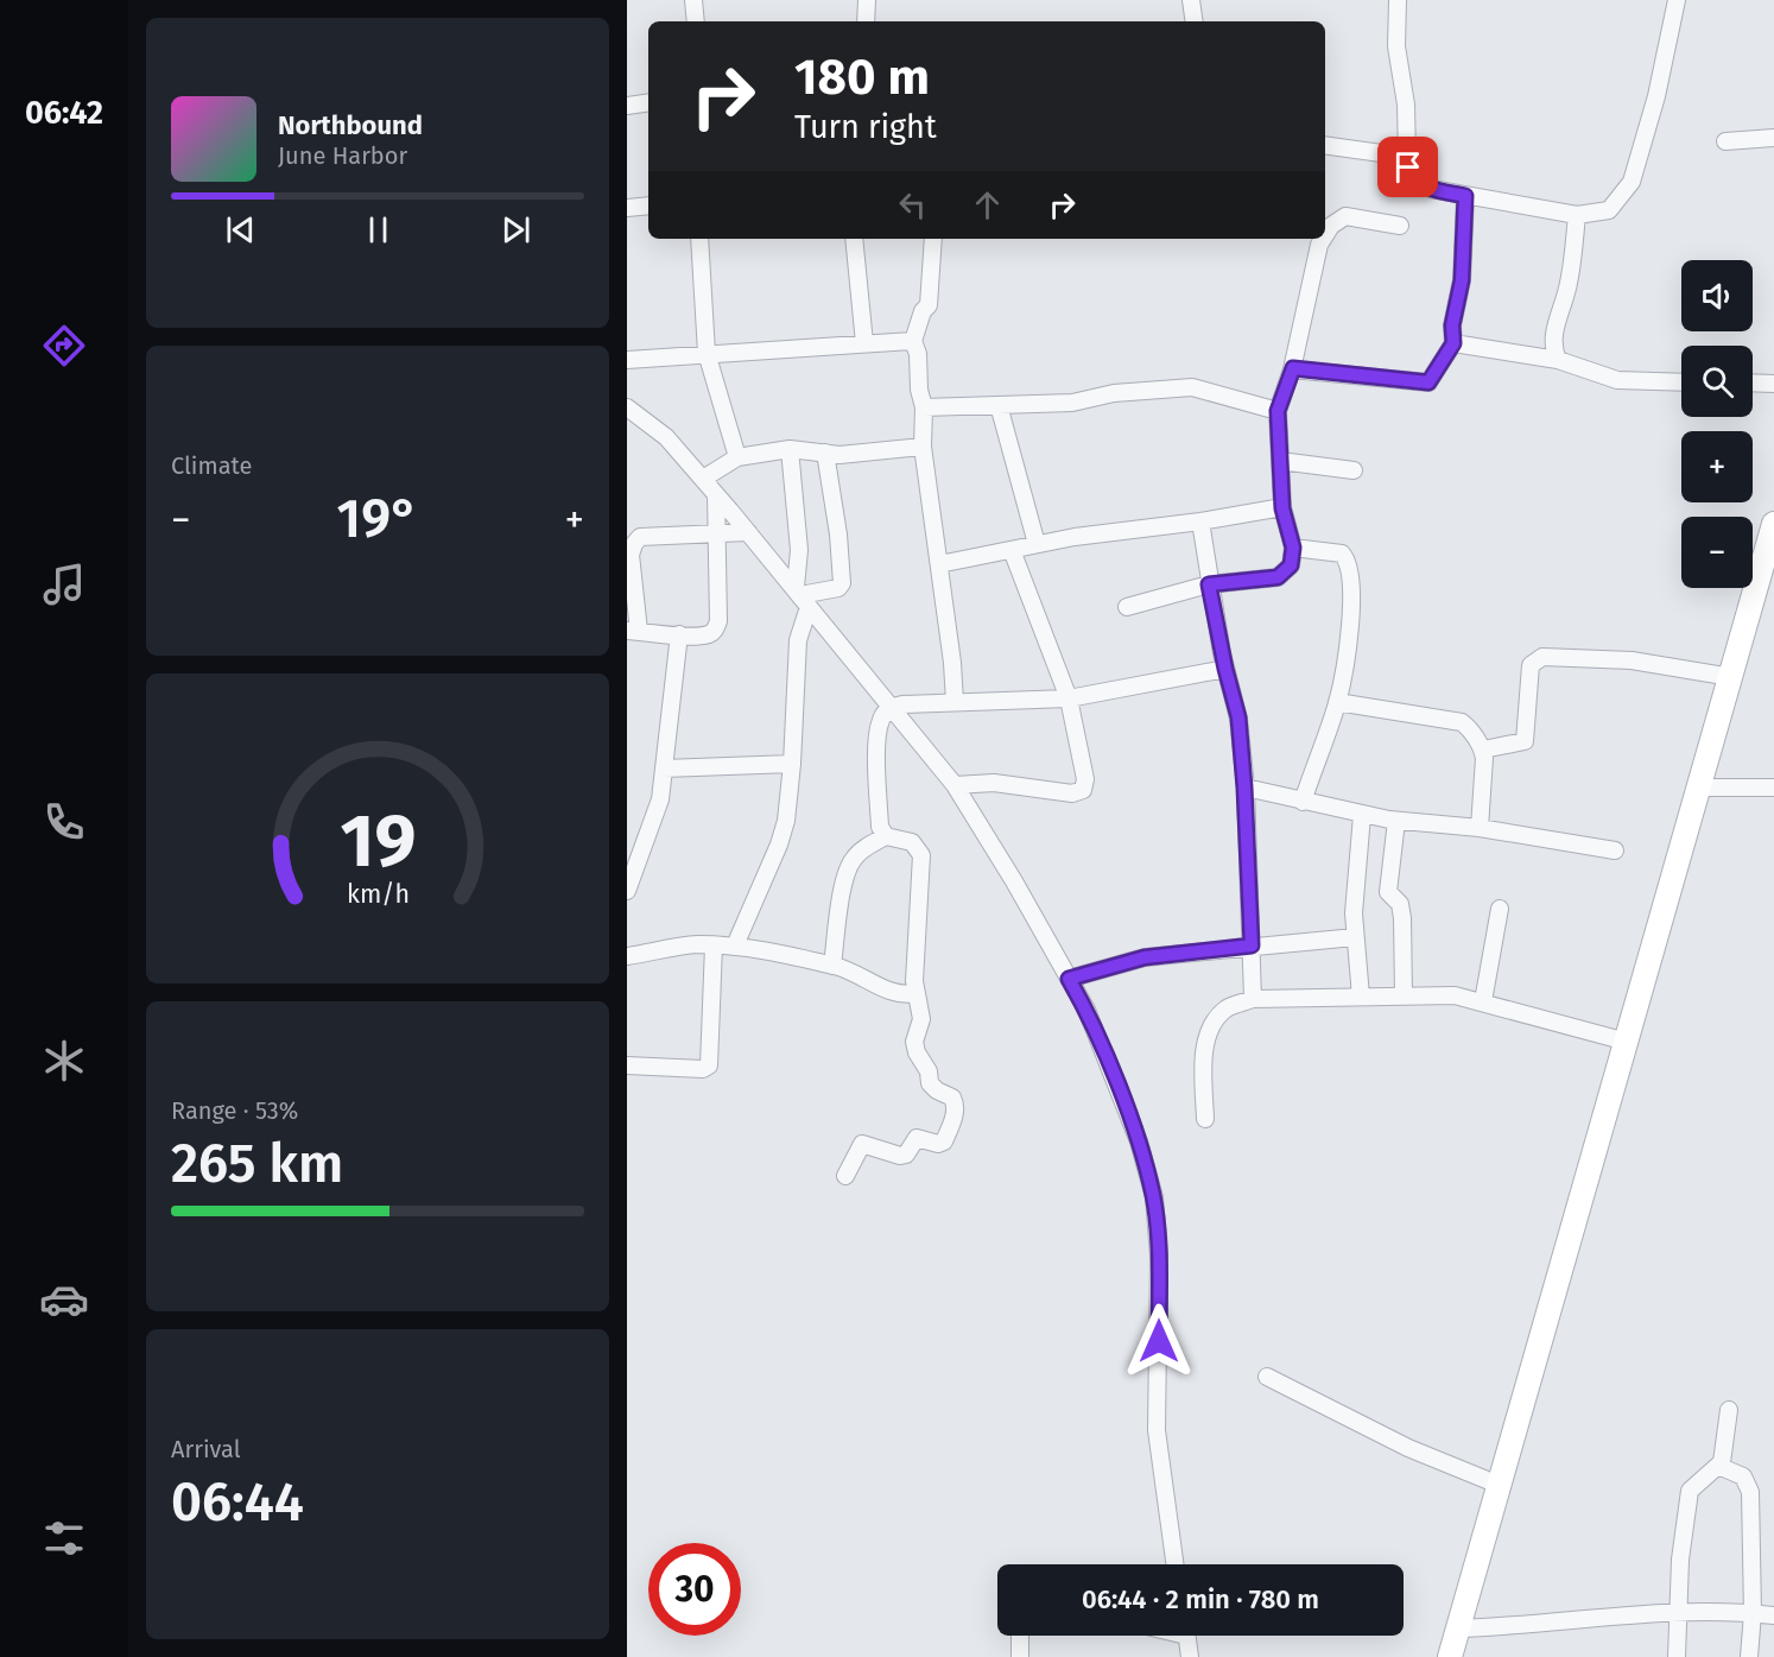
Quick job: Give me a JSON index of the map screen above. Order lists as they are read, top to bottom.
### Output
{
  "page": {
    "tabs": "06:42",
    "turn": ["180 m", "Turn right"],
    "song": ["Northbound", "June Harbor"],
    "map_buttons": ["+", "−"],
    "tile": [
      "Climate",
      ["Range · 53%", "265 km"],
      ["Arrival", "06:44"]
    ],
    "heat": ["−", "19°", "+"],
    "limit": "30",
    "trip": "06:44 · 2 min · 780 m",
    "gauge": ["19", "km/h"]
  }
}
